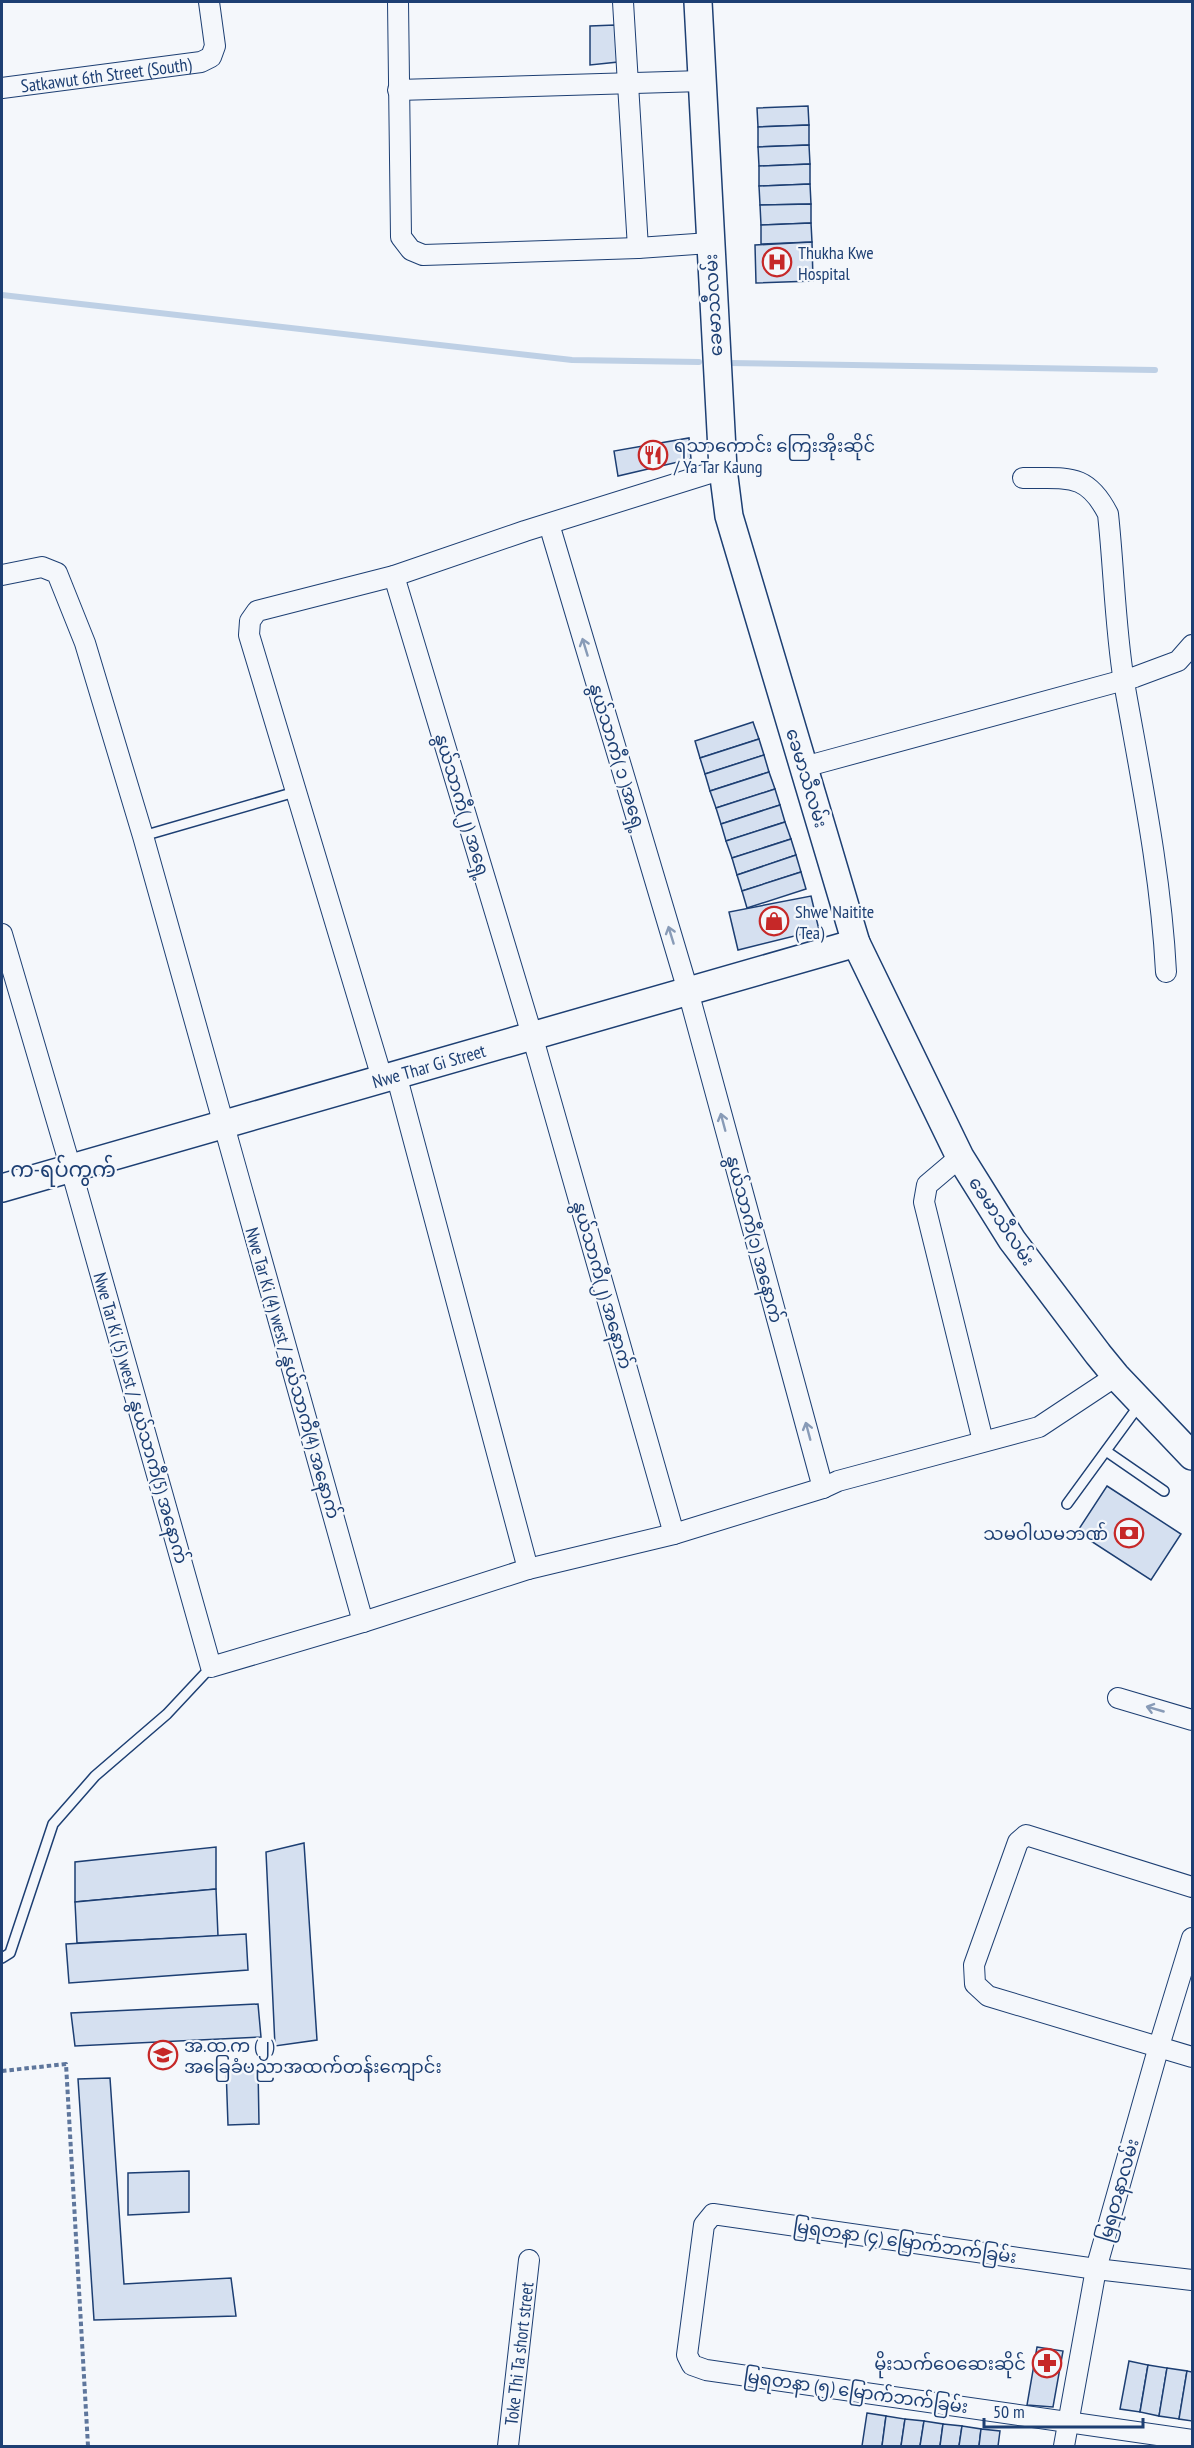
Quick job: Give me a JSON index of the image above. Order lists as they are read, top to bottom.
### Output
{
  "streets": {
    "main road": ["ခေမာသီလမ်း", "Nwe Thar Gi Street"],
    "street": [
      "Satkawut 6th Street (South)",
      "နွယ်သာကီ( ၁ )အရှေ့",
      "နွယ်သာကီ(၂) အရှေ့",
      "နွယ်သာကီ(၁) အနောက်",
      "နွယ်သာကီ(၂) အနောက်",
      "Nwe Tar Ki (4) west / နွယ်သာကီ(4) အနောက်",
      "Nwe Tar Ki (5) west / နွယ်သာကီ(5) အနောက်",
      "မြရတနာလမ်း",
      "မြရတနာ (၄) မြောက်ဘက်ခြမ်း",
      "Toke Thi Ta short street",
      "မြရတနာ (၅) မြောက်ဘက်ခြမ်း"
    ]
  },
  "crossings": [
    ["ခေမာသီလမ်း", "Nwe Thar Gi Street"],
    ["နွယ်သာကီ( ၁ )အရှေ့", "Nwe Thar Gi Street"],
    ["နွယ်သာကီ( ၁ )အရှေ့", "နွယ်သာကီ(၁) အနောက်"],
    ["နွယ်သာကီ(၂) အရှေ့", "Nwe Thar Gi Street"],
    ["နွယ်သာကီ(၂) အရှေ့", "နွယ်သာကီ(၂) အနောက်"],
    ["Nwe Thar Gi Street", "နွယ်သာကီ(၁) အနောက်"],
    ["Nwe Thar Gi Street", "နွယ်သာကီ(၂) အနောက်"],
    ["Nwe Thar Gi Street", "Nwe Tar Ki (4) west / နွယ်သာကီ(4) အနောက်"],
    ["Nwe Thar Gi Street", "Nwe Tar Ki (5) west / နွယ်သာကီ(5) အနောက်"],
    ["မြရတနာလမ်း", "မြရတနာ (၄) မြောက်ဘက်ခြမ်း"],
    ["မြရတနာလမ်း", "မြရတနာ (၅) မြောက်ဘက်ခြမ်း"],
    ["မြရတနာ (၄) မြောက်ဘက်ခြမ်း", "မြရတနာ (၅) မြောက်ဘက်ခြမ်း"]
  ],
  "one_way": ["နွယ်သာကီ( ၁ )အရှေ့"],
  "districts": ["က-ရပ်ကွက်"],
  "places": {
    "hospital": ["Thukha Kwe Hospital"],
    "restaurant": ["ရသာကောင်း ကြေးအိုးဆိုင် / Ya Tar Kaung"],
    "shop": ["Shwe Naitite (Tea)"],
    "bank": ["သမဝါယမဘဏ်"],
    "school or university": ["အ.ထ.က (၂) အခြေခံပညာအထက်တန်းကျောင်း"],
    "pharmacy": ["မိုးသက်ဝေဆေးဆိုင်"]
  },
  "scale_bar": "50 m"
}
